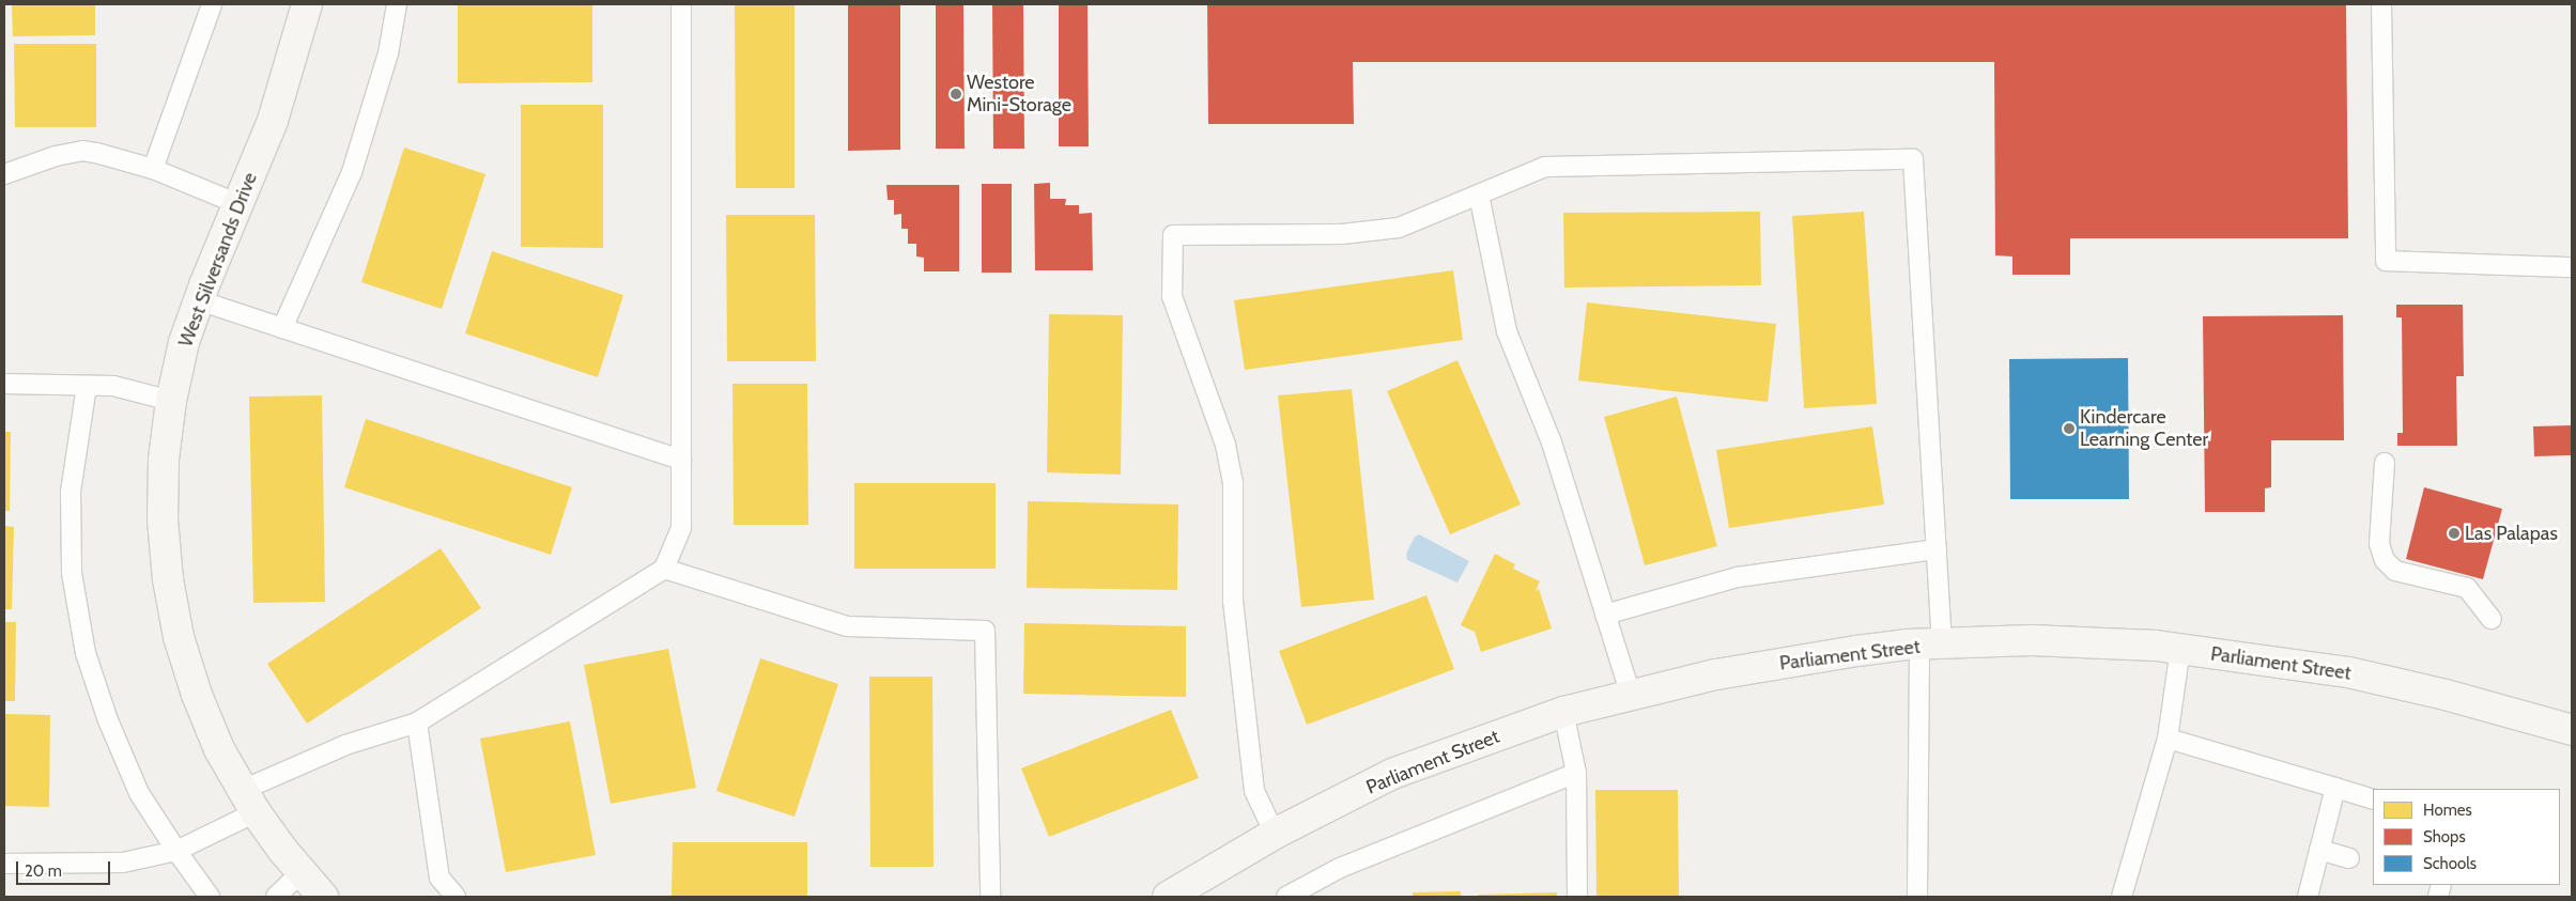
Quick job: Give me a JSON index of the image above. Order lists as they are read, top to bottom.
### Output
{
  "streets": {
    "street": ["West Silversands Drive", "Parliament Street"]
  },
  "places": ["Westore Mini-Storage", "Kindercare Learning Center", "Las Palapas"],
  "legend": ["Homes", "Shops", "Schools"],
  "scale_bar": "20 m"
}
